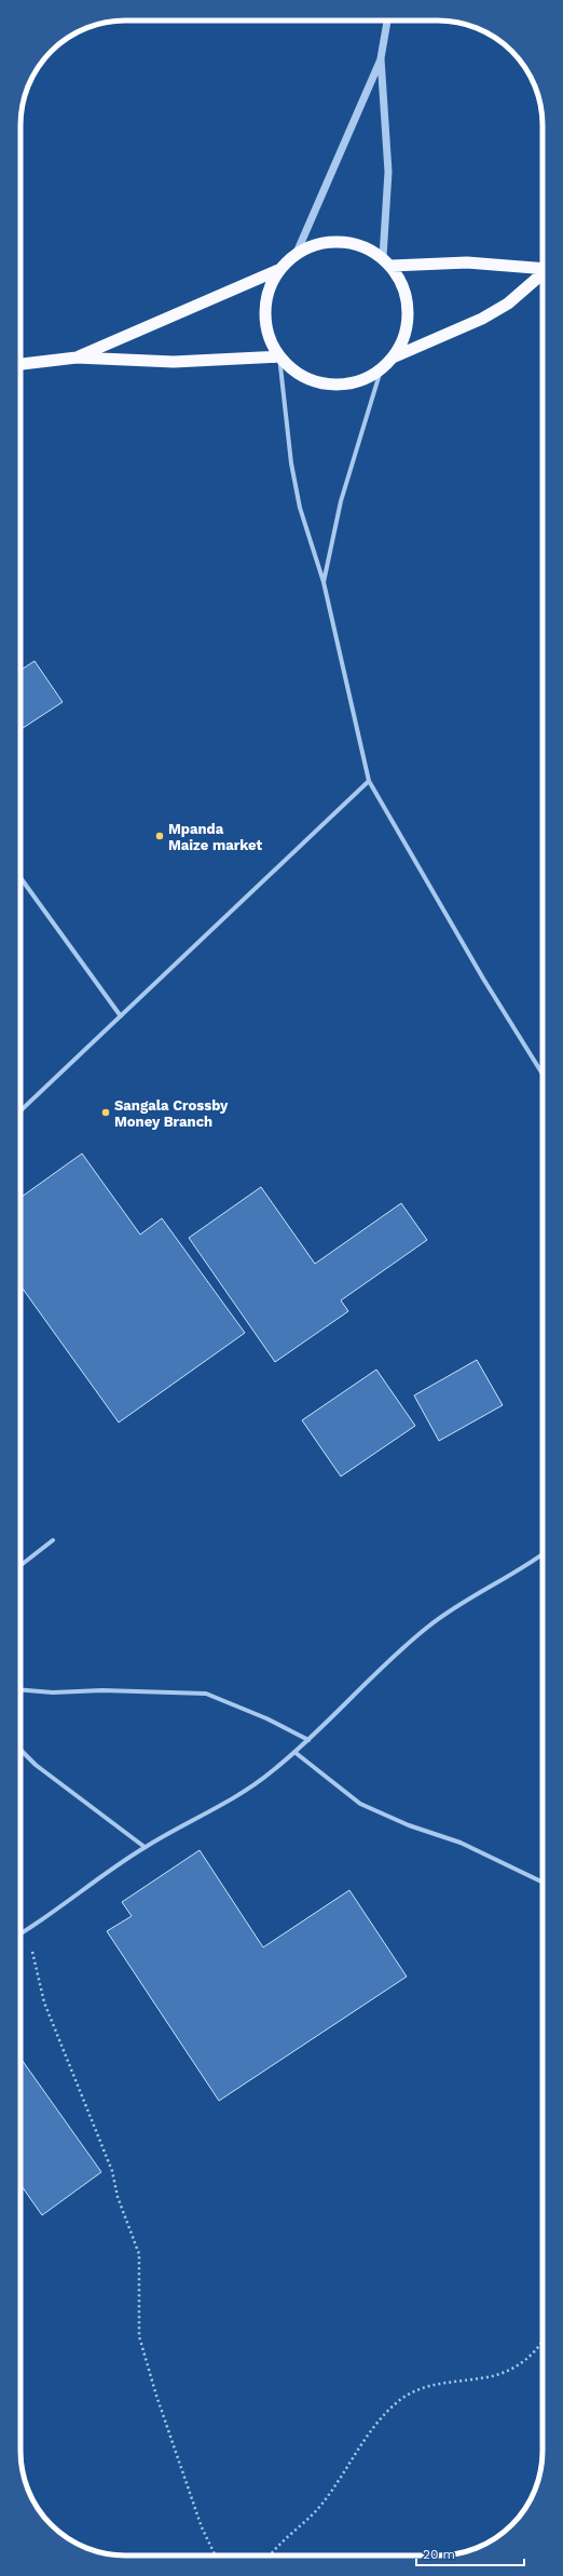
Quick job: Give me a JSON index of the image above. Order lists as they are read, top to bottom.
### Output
{
  "places": ["Mpanda Maize market", "Sangala Crossby Money Branch"],
  "scale_bar": "20 m"
}
